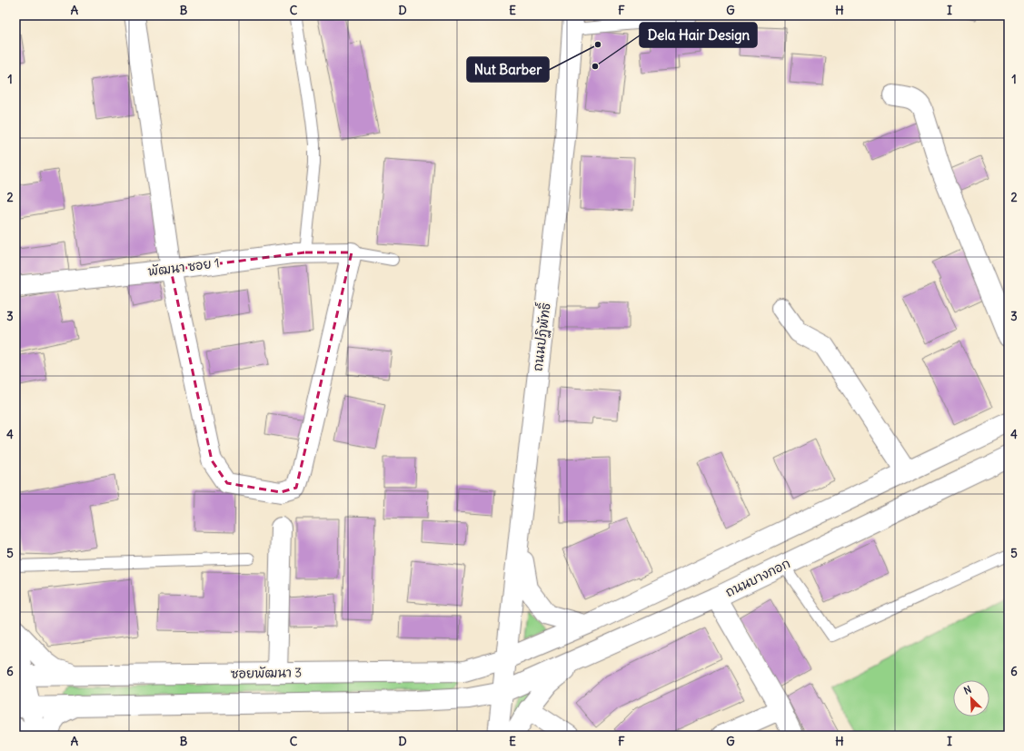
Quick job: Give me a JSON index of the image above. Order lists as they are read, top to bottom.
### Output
{
  "streets": {
    "street": [
      "พัฒนา ซอย 1",
      "ถนนปฏิพัทธิ์",
      "ถนนบางกอก",
      "ซอยพัฒนา 3"
    ]
  },
  "crossings": [
    ["ถนนปฏิพัทธิ์", "ถนนบางกอก"],
    ["ถนนปฏิพัทธิ์", "ซอยพัฒนา 3"]
  ],
  "places": ["Nut Barber", "Dela Hair Design"],
  "north": "top left",
  "grid": {
    "columns": [
      "A",
      "B",
      "C",
      "D",
      "E",
      "F",
      "G",
      "H",
      "I"
    ],
    "rows": [
      "1",
      "2",
      "3",
      "4",
      "5",
      "6"
    ]
  }
}
